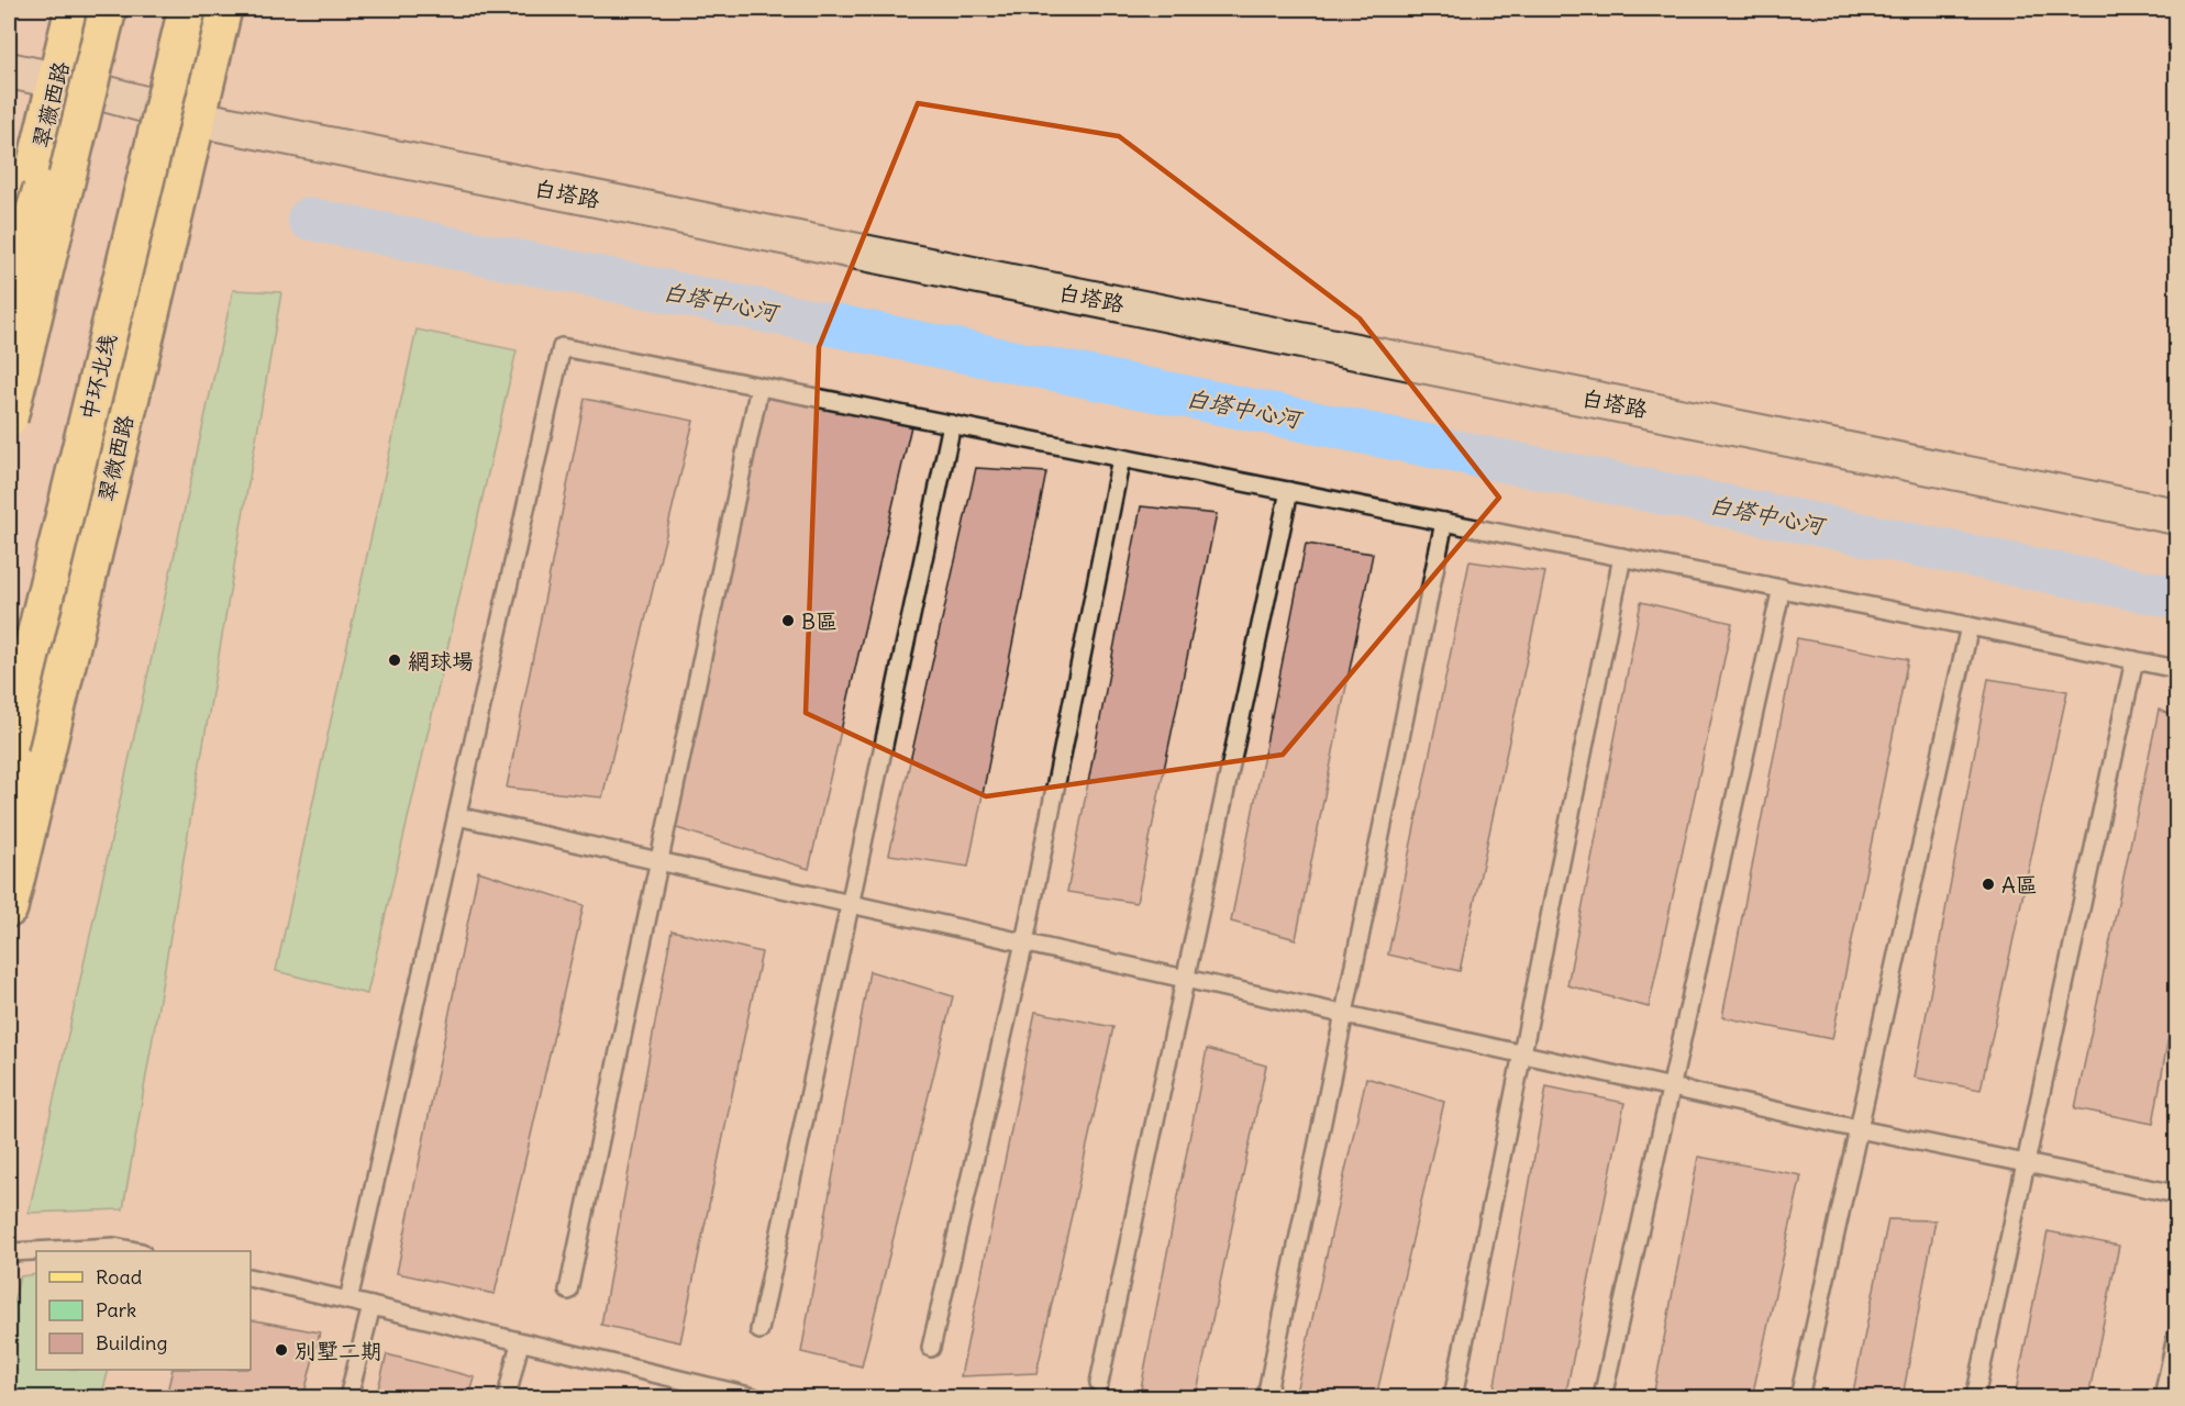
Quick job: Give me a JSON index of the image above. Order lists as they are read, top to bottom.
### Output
{
  "streets": {
    "main road": ["翠薇西路", "中环北线", "翠微西路"],
    "street": ["白塔路"]
  },
  "crossings": [
    ["翠薇西路", "白塔路"],
    ["白塔路", "翠微西路"]
  ],
  "water": ["白塔中心河"],
  "places": [
    "B區",
    "網球場",
    "A區",
    "別墅二期"
  ],
  "legend": ["Road", "Park", "Building"]
}
